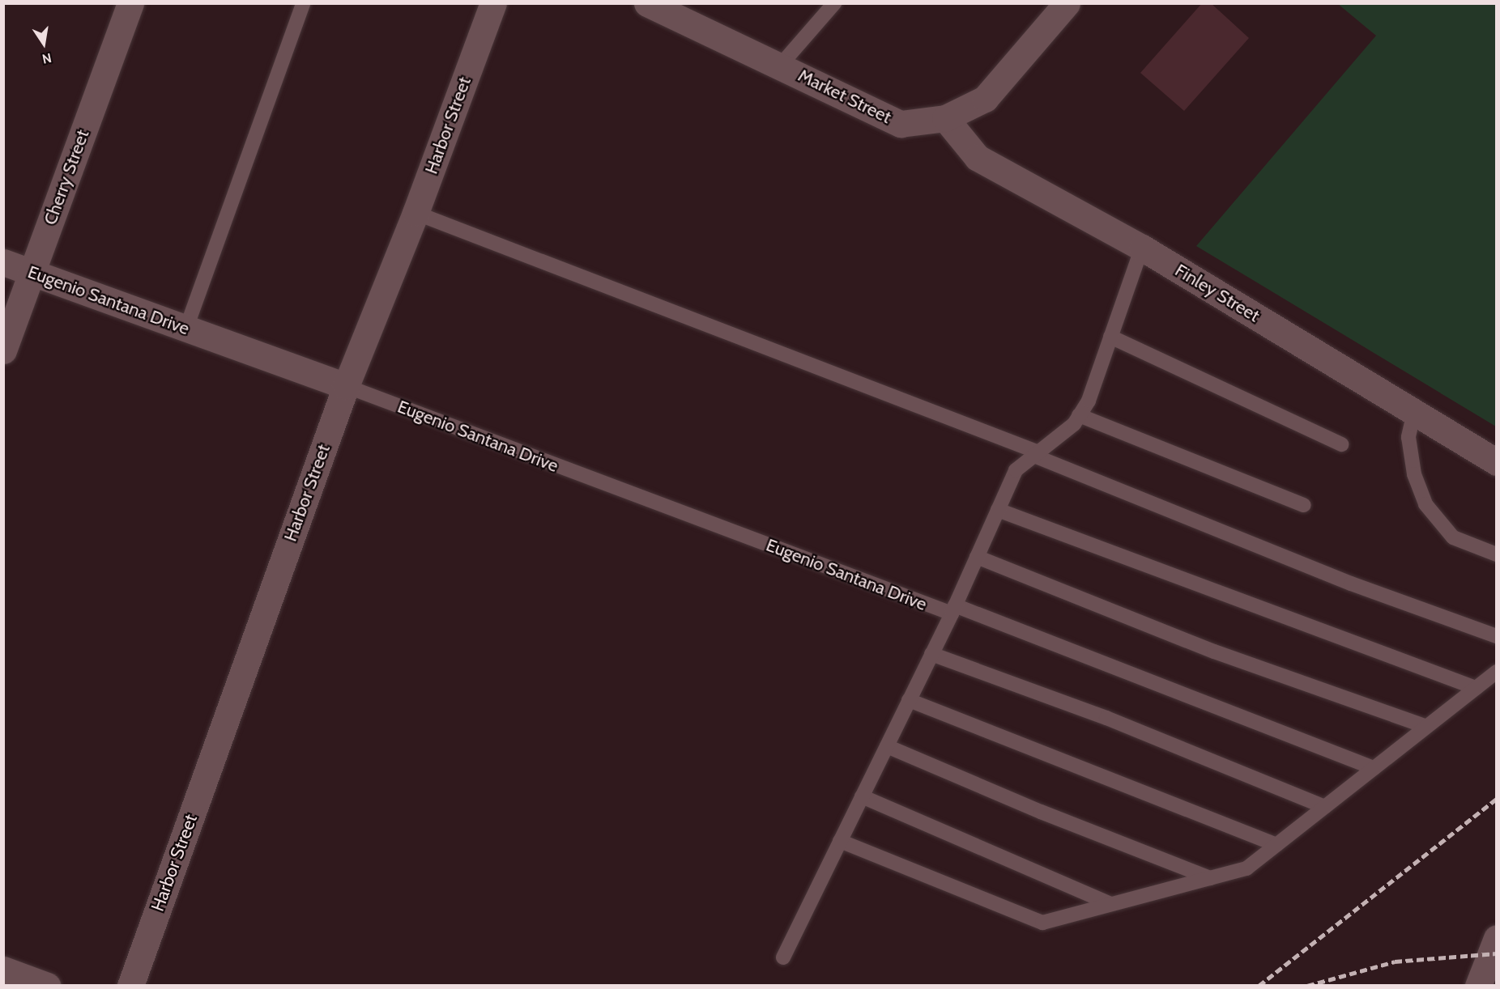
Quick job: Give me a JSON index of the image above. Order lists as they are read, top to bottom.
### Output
{
  "streets": {
    "street": [
      "Market Street",
      "Harbor Street",
      "Cherry Street",
      "Finley Street",
      "Eugenio Santana Drive"
    ]
  },
  "crossings": [
    ["Market Street", "Finley Street"],
    ["Harbor Street", "Eugenio Santana Drive"],
    ["Cherry Street", "Eugenio Santana Drive"]
  ],
  "north": "bottom"
}
